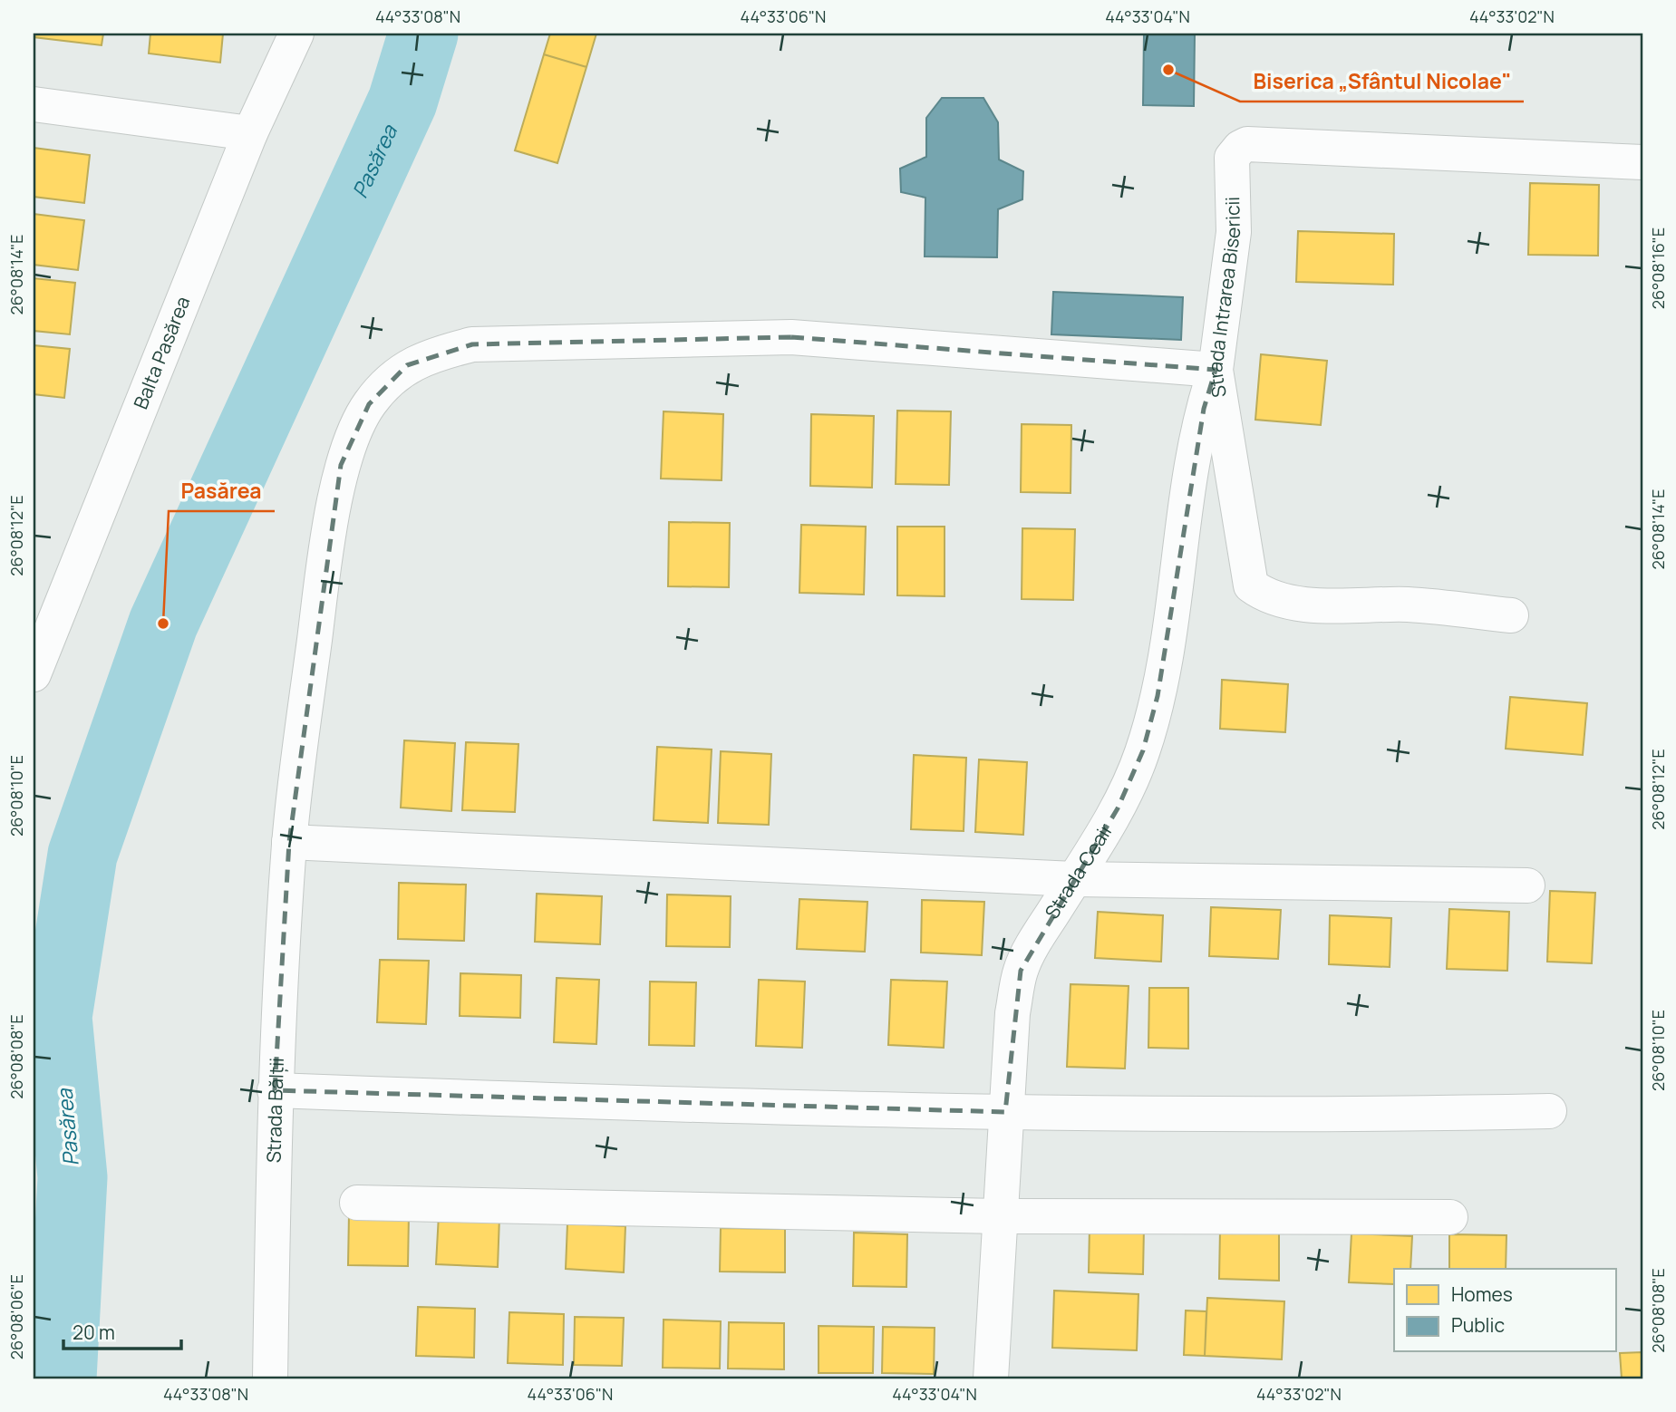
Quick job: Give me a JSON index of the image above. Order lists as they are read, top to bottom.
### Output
{
  "streets": {
    "street": [
      "Strada Intrarea Bisericii",
      "Balta Pasărea",
      "Strada Ceair",
      "Strada Bălții"
    ]
  },
  "crossings": [
    ["Strada Intrarea Bisericii", "Strada Ceair"],
    ["Strada Intrarea Bisericii", "Strada Bălții"],
    ["Strada Ceair", "Strada Bălții"]
  ],
  "water": ["Pasărea"],
  "places": ["Biserica „Sfântul Nicolae\"", "Pasărea"],
  "legend": ["Homes", "Public"],
  "scale_bar": "20 m",
  "coordinates": [
    "44°33'08\"N",
    "44°33'06\"N",
    "44°33'04\"N",
    "44°33'02\"N",
    "26°08'16\"E",
    "26°08'14\"E",
    "26°08'12\"E",
    "26°08'10\"E",
    "26°08'08\"E",
    "26°08'06\"E"
  ]
}
